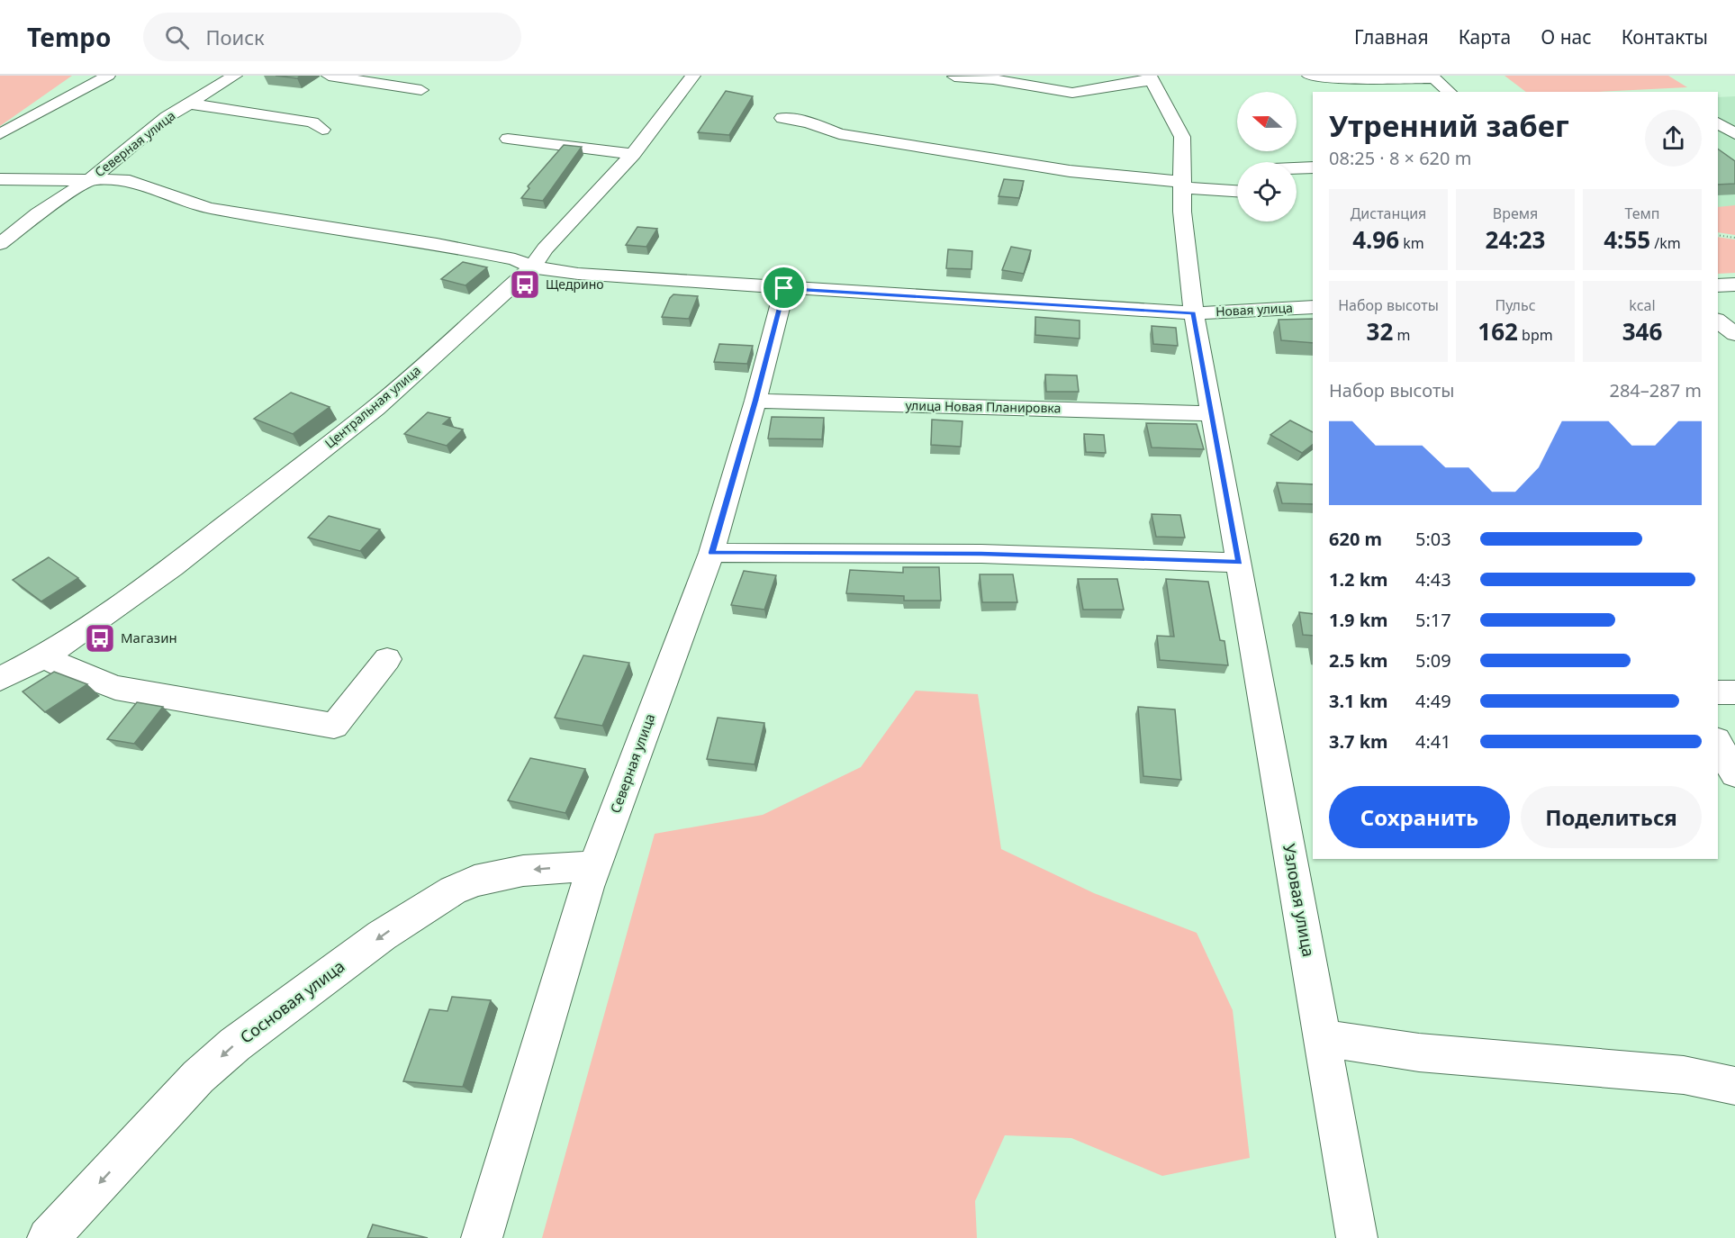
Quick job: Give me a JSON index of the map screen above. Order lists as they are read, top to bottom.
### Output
{
  "streets": {
    "street": [
      "Северная улица",
      "Новая улица",
      "Центральная улица",
      "улица Новая Планировка",
      "Узловая улица",
      "Сосновая улица"
    ]
  },
  "crossings": [
    ["Северная улица", "Новая улица"],
    ["Северная улица", "улица Новая Планировка"],
    ["Северная улица", "Сосновая улица"],
    ["Новая улица", "Центральная улица"]
  ],
  "one_way": ["Сосновая улица"],
  "places": {
    "bus stop": ["Щедрино", "Магазин"]
  },
  "north": "left",
  "page": {
    "header": "Tempo",
    "search": "Поиск",
    "nav": [
      "Главная",
      "Карта",
      "О нас",
      "Контакты"
    ],
    "heading": ["Утренний забег", "08:25 · 8 × 620 m"],
    "stats": [
      ["Дистанция", "4.96 km"],
      ["Время", "24:23"],
      ["Темп", "4:55 /km"],
      ["Набор высоты", "32 m"],
      ["Пульс", "162 bpm"],
      ["kcal", "346"]
    ],
    "chart": ["Набор высоты", "284–287 m"],
    "list": [
      {
        "name": "620 m",
        "note": "5:03"
      },
      {
        "name": "1.2 km",
        "note": "4:43"
      },
      {
        "name": "1.9 km",
        "note": "5:17"
      },
      {
        "name": "2.5 km",
        "note": "5:09"
      },
      {
        "name": "3.1 km",
        "note": "4:49"
      },
      {
        "name": "3.7 km",
        "note": "4:41"
      }
    ],
    "buttons": ["Сохранить", "Поделиться"]
  }
}
